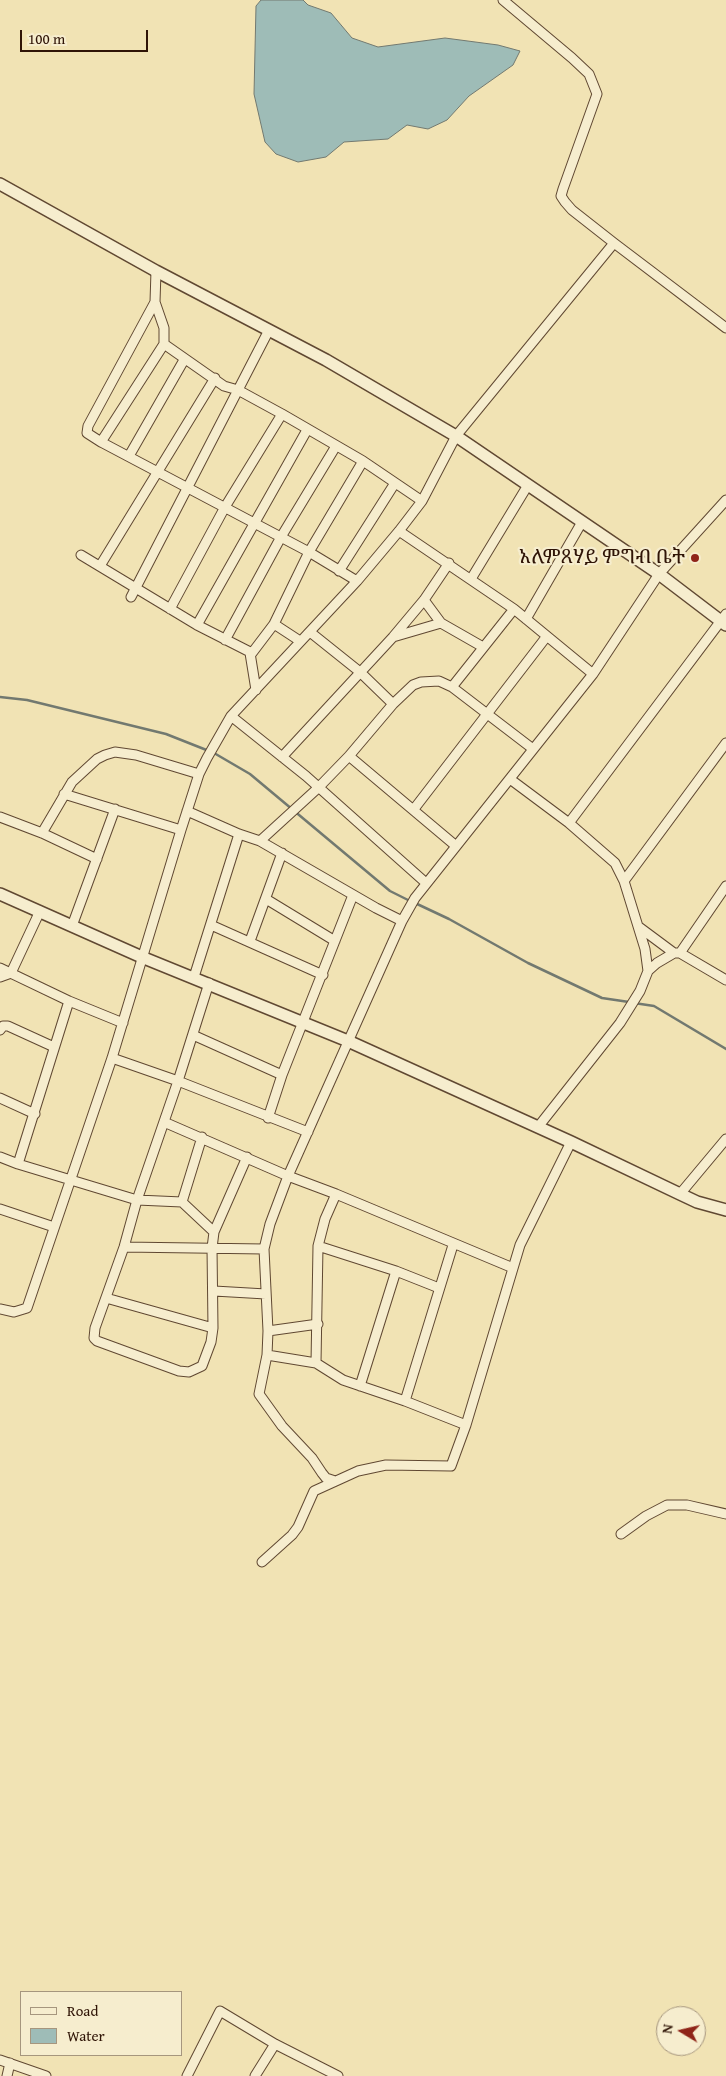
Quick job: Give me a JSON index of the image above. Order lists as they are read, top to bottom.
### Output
{
  "places": ["አለምጸሃይ ምግብ ቤት"],
  "legend": ["Road", "Water"],
  "scale_bar": "100 m",
  "north": "left"
}
